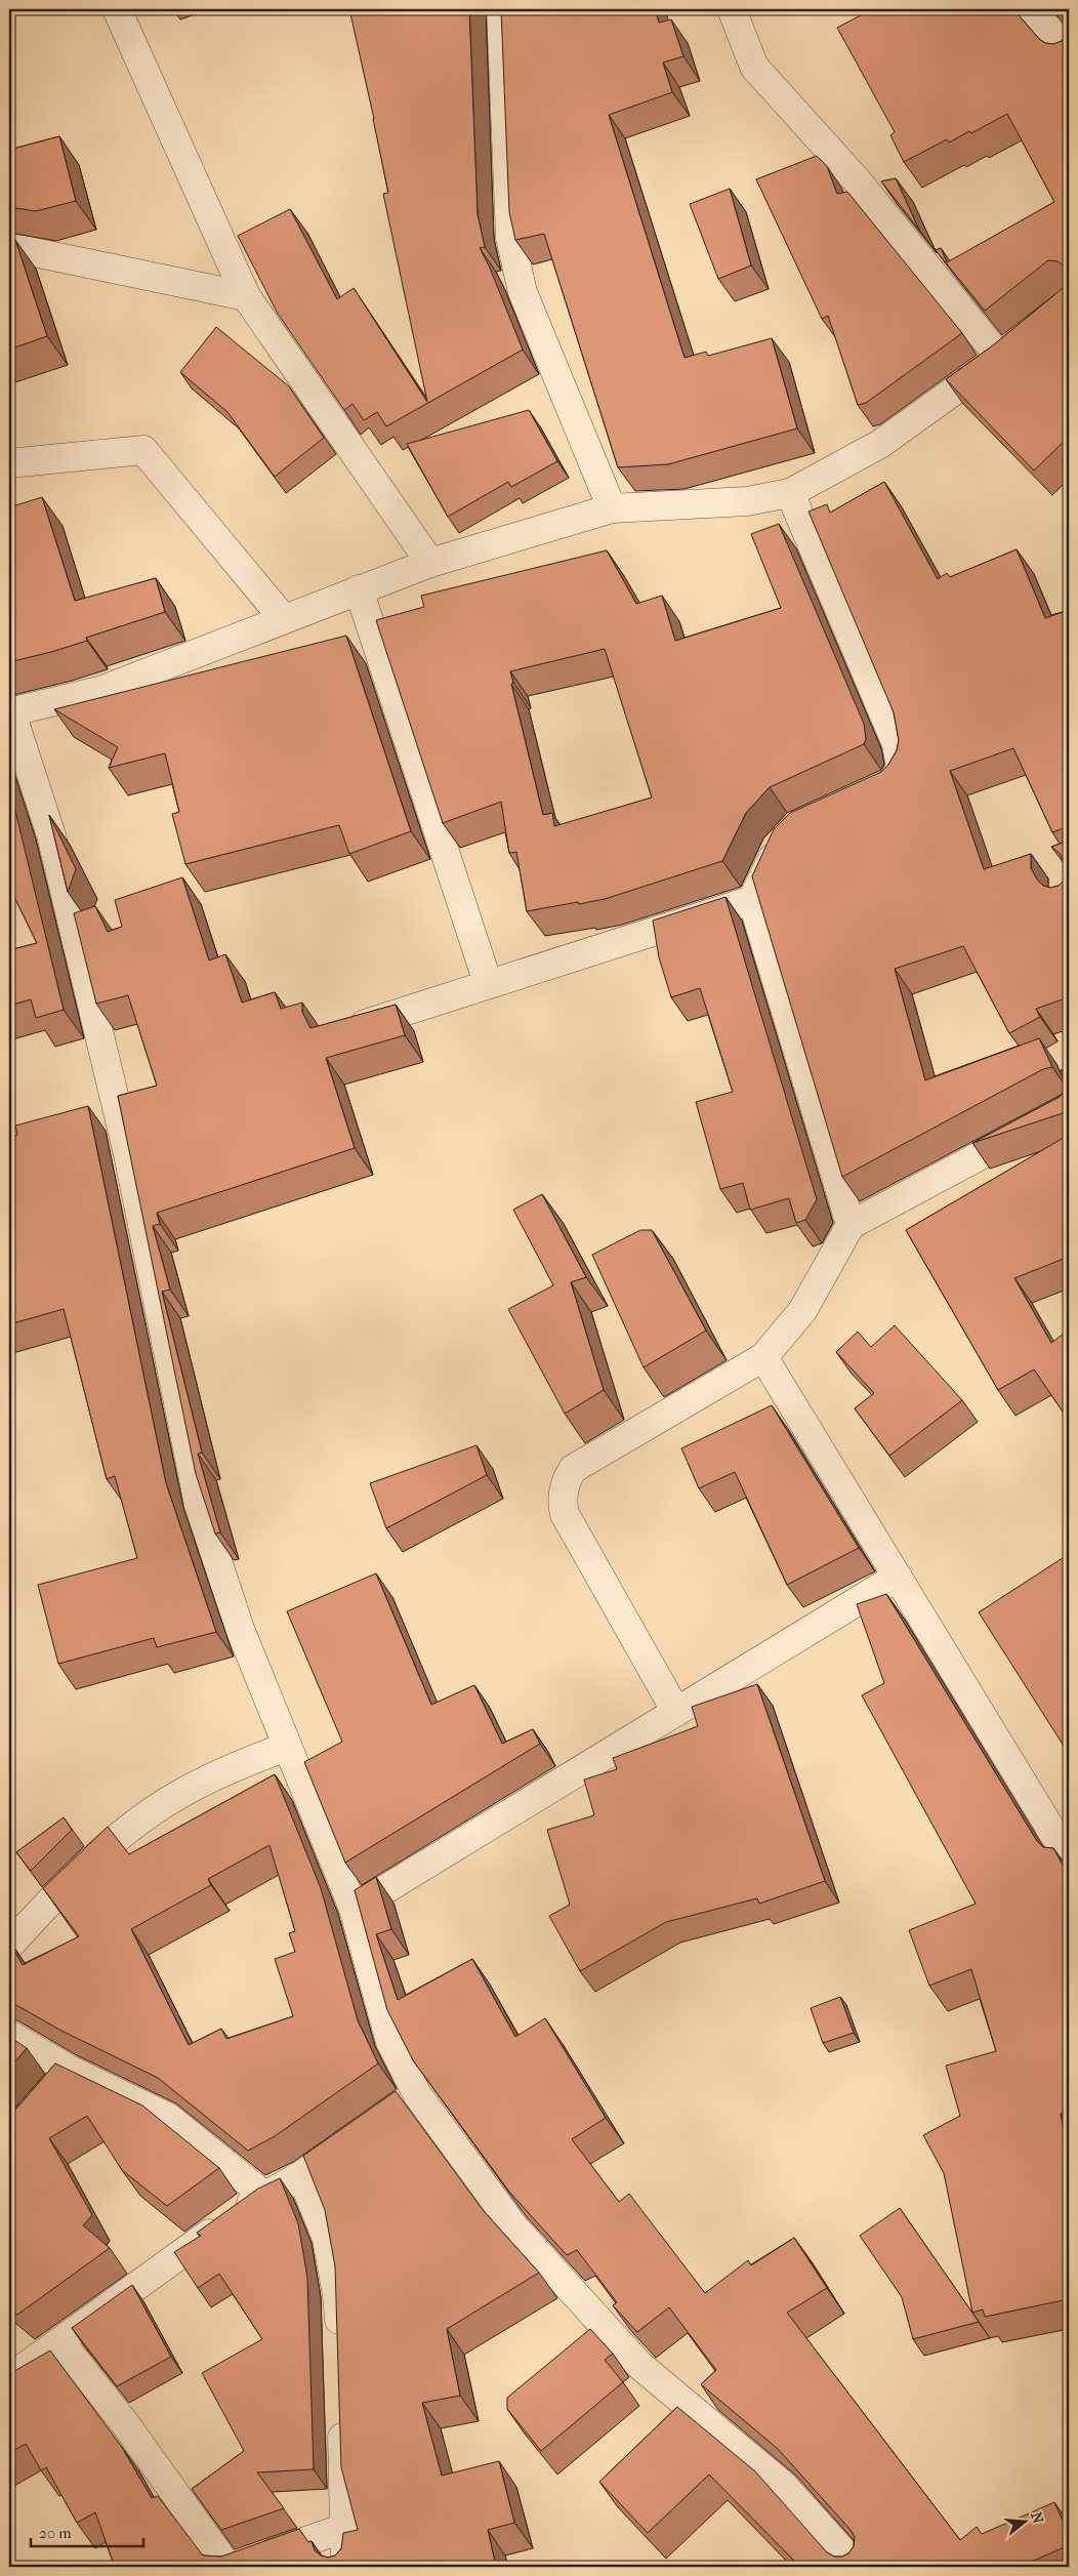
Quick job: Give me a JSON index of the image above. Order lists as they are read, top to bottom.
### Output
{
  "scale_bar": "20 m",
  "north": "right"
}
